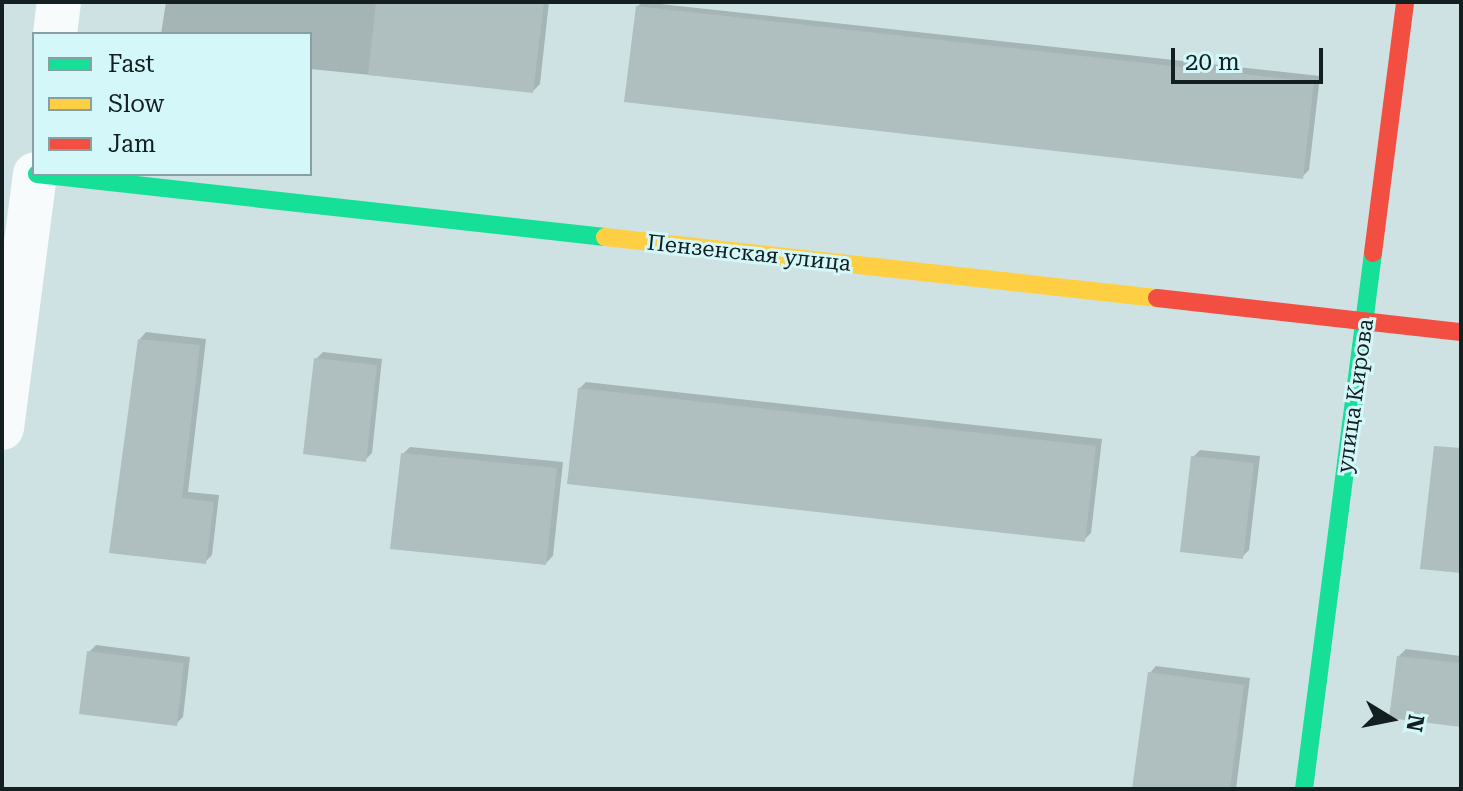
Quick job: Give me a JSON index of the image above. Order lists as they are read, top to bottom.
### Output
{
  "streets": {
    "street": ["Пензенская улица", "улица Кирова"]
  },
  "crossings": [
    ["Пензенская улица", "улица Кирова"]
  ],
  "legend": ["Fast", "Slow", "Jam"],
  "scale_bar": "20 m",
  "north": "right"
}
